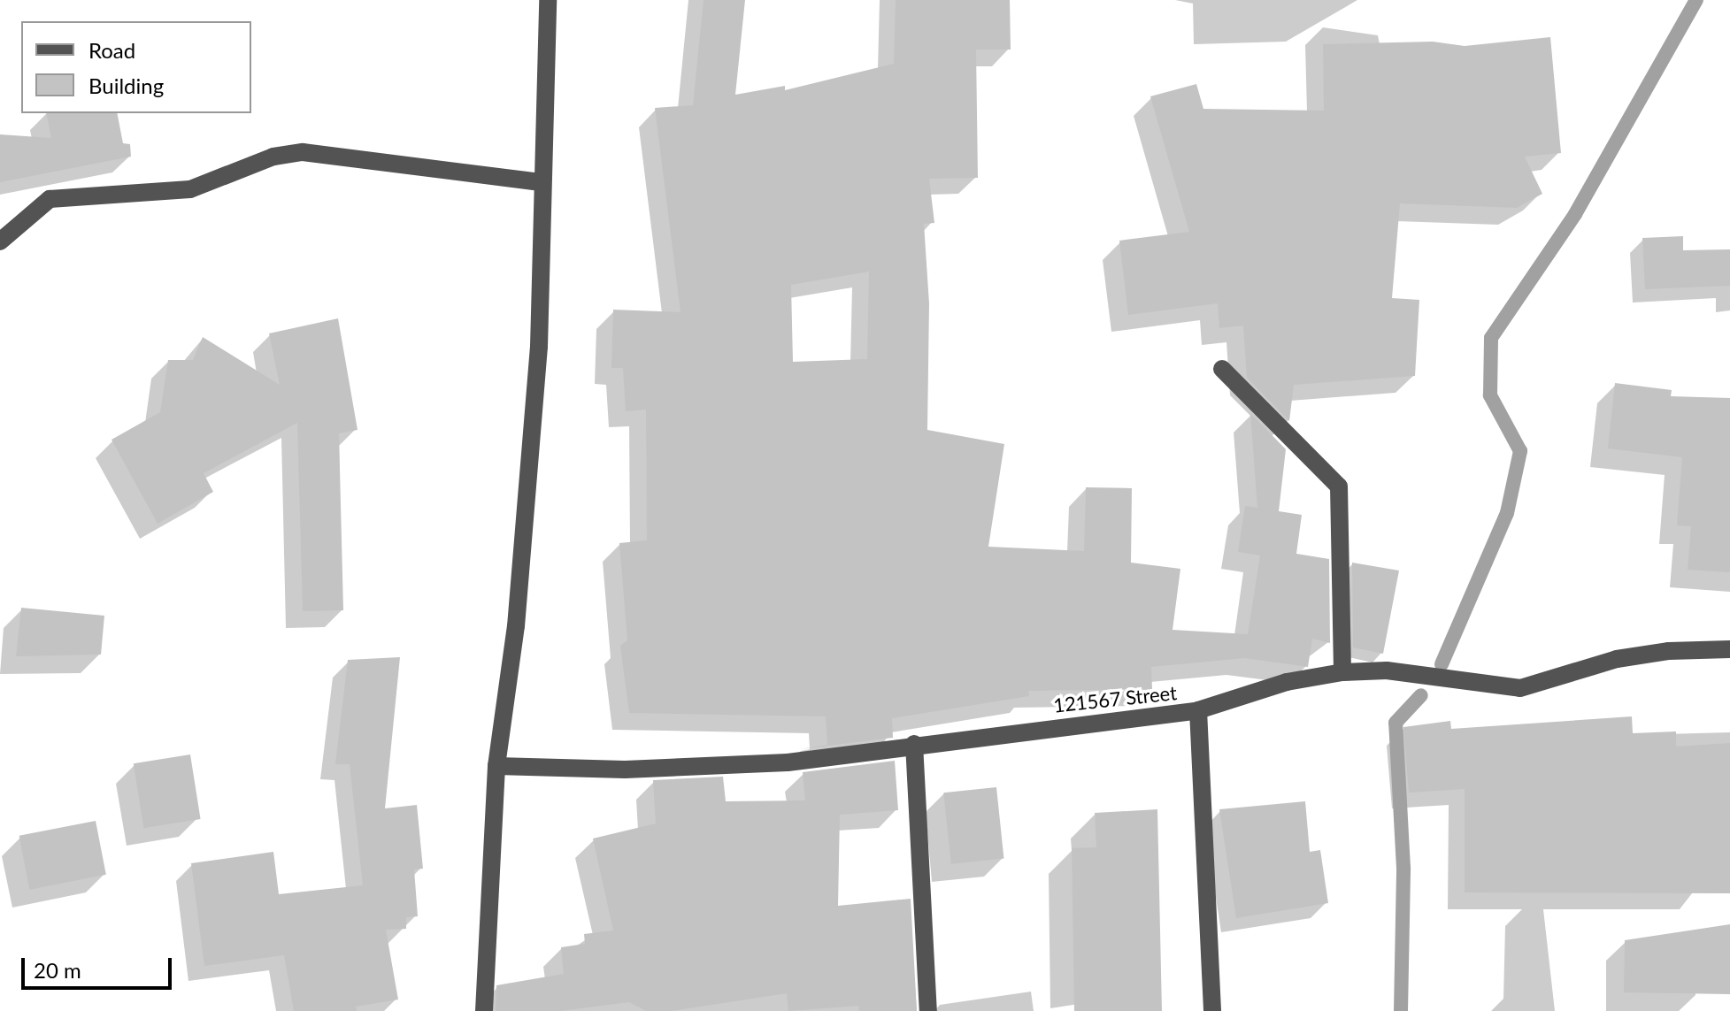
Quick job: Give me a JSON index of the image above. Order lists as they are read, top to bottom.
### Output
{
  "streets": {
    "street": ["121567 Street"]
  },
  "legend": ["Road", "Building"],
  "scale_bar": "20 m"
}
